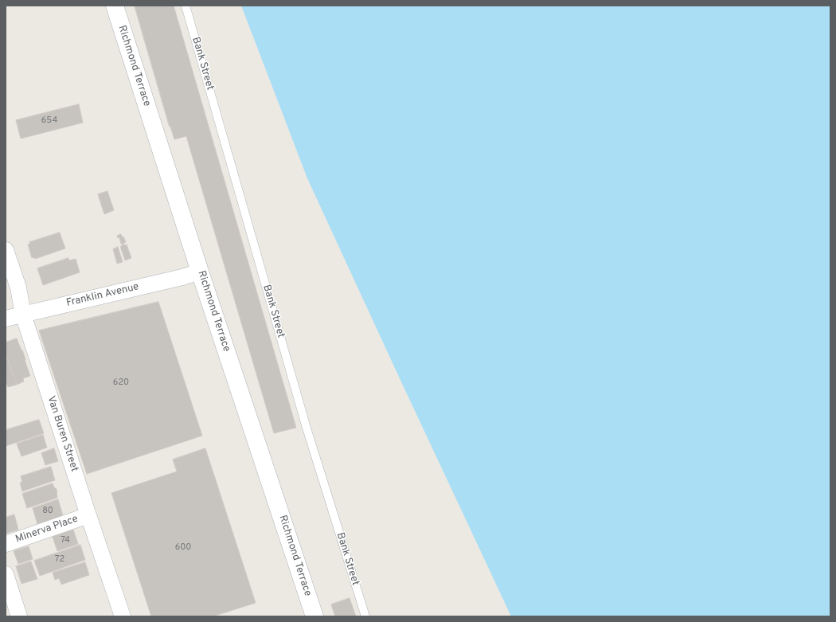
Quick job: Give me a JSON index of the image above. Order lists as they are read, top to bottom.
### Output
{
  "streets": {
    "main road": ["Richmond Terrace"],
    "street": ["Franklin Avenue", "Van Buren Street", "Minerva Place"],
    "lane": ["Bank Street"]
  },
  "crossings": [
    ["Richmond Terrace", "Franklin Avenue"],
    ["Franklin Avenue", "Van Buren Street"],
    ["Van Buren Street", "Minerva Place"]
  ],
  "house_numbers": [
    "654",
    "620",
    "80",
    "74",
    "600",
    "72"
  ]
}
